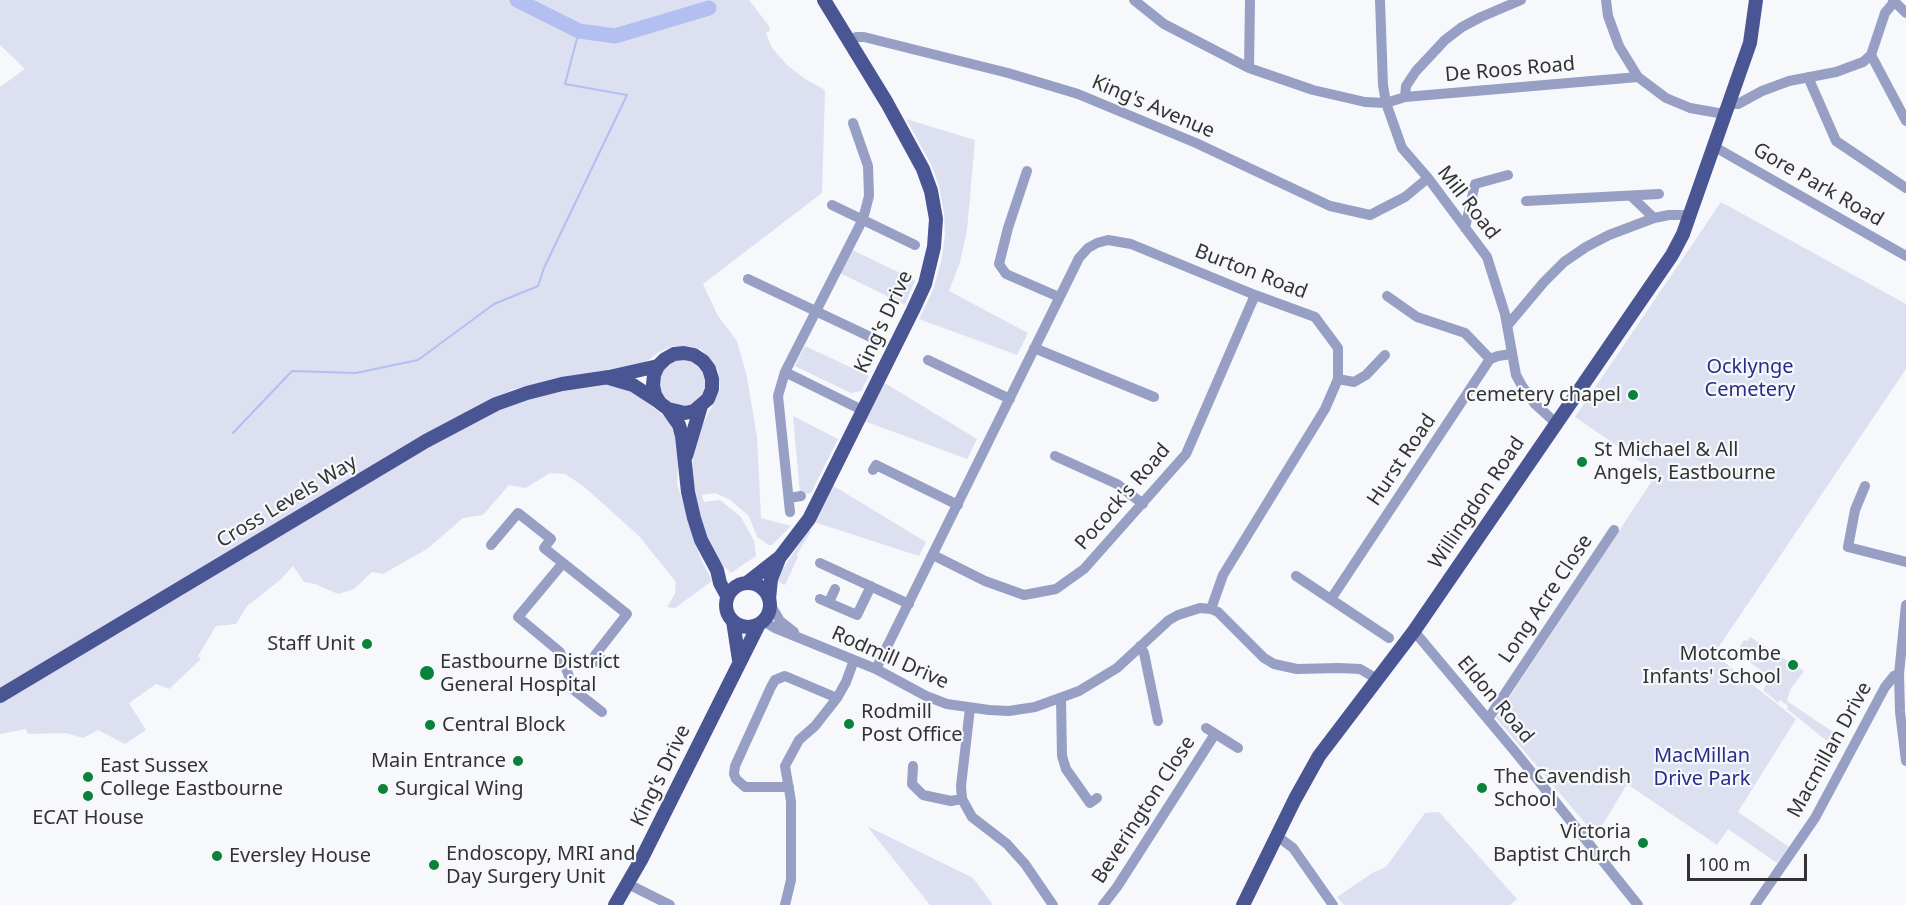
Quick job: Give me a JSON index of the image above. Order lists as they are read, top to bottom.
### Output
{
  "streets": {
    "main road": ["King's Drive", "Cross Levels Way", "Willingdon Road"],
    "street": [
      "De Roos Road",
      "King's Avenue",
      "Gore Park Road",
      "Mill Road",
      "Burton Road",
      "Hurst Road",
      "Pocock's Road",
      "Long Acre Close",
      "Rodmill Drive",
      "Eldon Road",
      "Macmillan Drive",
      "Beverington Close"
    ]
  },
  "crossings": [
    ["De Roos Road", "Mill Road"],
    ["King's Avenue", "Mill Road"],
    ["King's Avenue", "King's Drive"],
    ["Gore Park Road", "Willingdon Road"],
    ["Mill Road", "Willingdon Road"],
    ["Burton Road", "Pocock's Road"],
    ["Burton Road", "Rodmill Drive"],
    ["King's Drive", "Cross Levels Way"],
    ["King's Drive", "Rodmill Drive"],
    ["Cross Levels Way", "Rodmill Drive"],
    ["Willingdon Road", "Eldon Road"],
    ["Long Acre Close", "Eldon Road"]
  ],
  "parks": ["Ocklynge Cemetery", "MacMillan Drive Park"],
  "places": [
    "cemetery chapel",
    "St Michael & All Angels, Eastbourne",
    "Staff Unit",
    "Motcombe Infants' School",
    "Eastbourne District General Hospital",
    "Rodmill Post Office",
    "Central Block",
    "Main Entrance",
    "East Sussex College Eastbourne",
    "The Cavendish School",
    "Surgical Wing",
    "ECAT House",
    "Victoria Baptist Church",
    "Eversley House",
    "Endoscopy, MRI and Day Surgery Unit"
  ],
  "scale_bar": "100 m"
}
